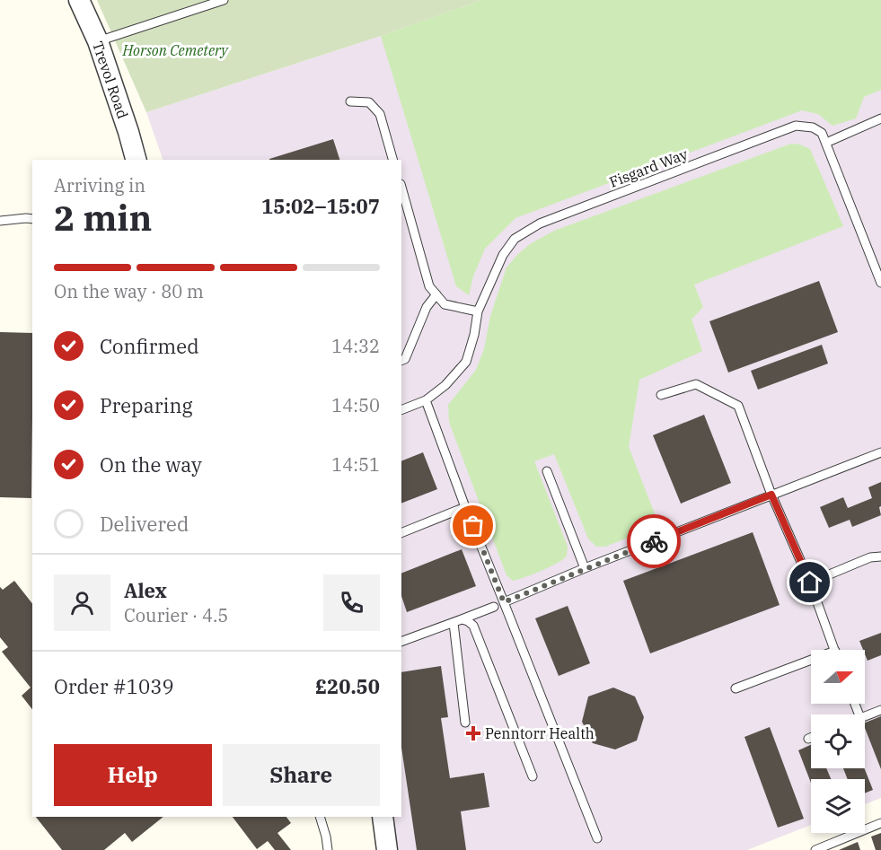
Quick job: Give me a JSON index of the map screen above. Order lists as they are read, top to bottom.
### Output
{
  "streets": {
    "street": ["Trevol Road"],
    "lane": ["Fisgard Way"]
  },
  "parks": ["Horson Cemetery"],
  "places": {
    "health": ["Penntorr Health"]
  },
  "north": "right",
  "page": {
    "heading": ["2 min", "Arriving in", "15:02–15:07"],
    "panel": [
      "Alex",
      "Courier · 4.5",
      "Order #1039",
      "£20.50"
    ],
    "bar": "On the way · 80 m",
    "list": [
      ["Confirmed", "14:32"],
      ["Preparing", "14:50"],
      ["On the way", "14:51"],
      "Delivered"
    ],
    "buttons": ["Help", "Share"]
  }
}
